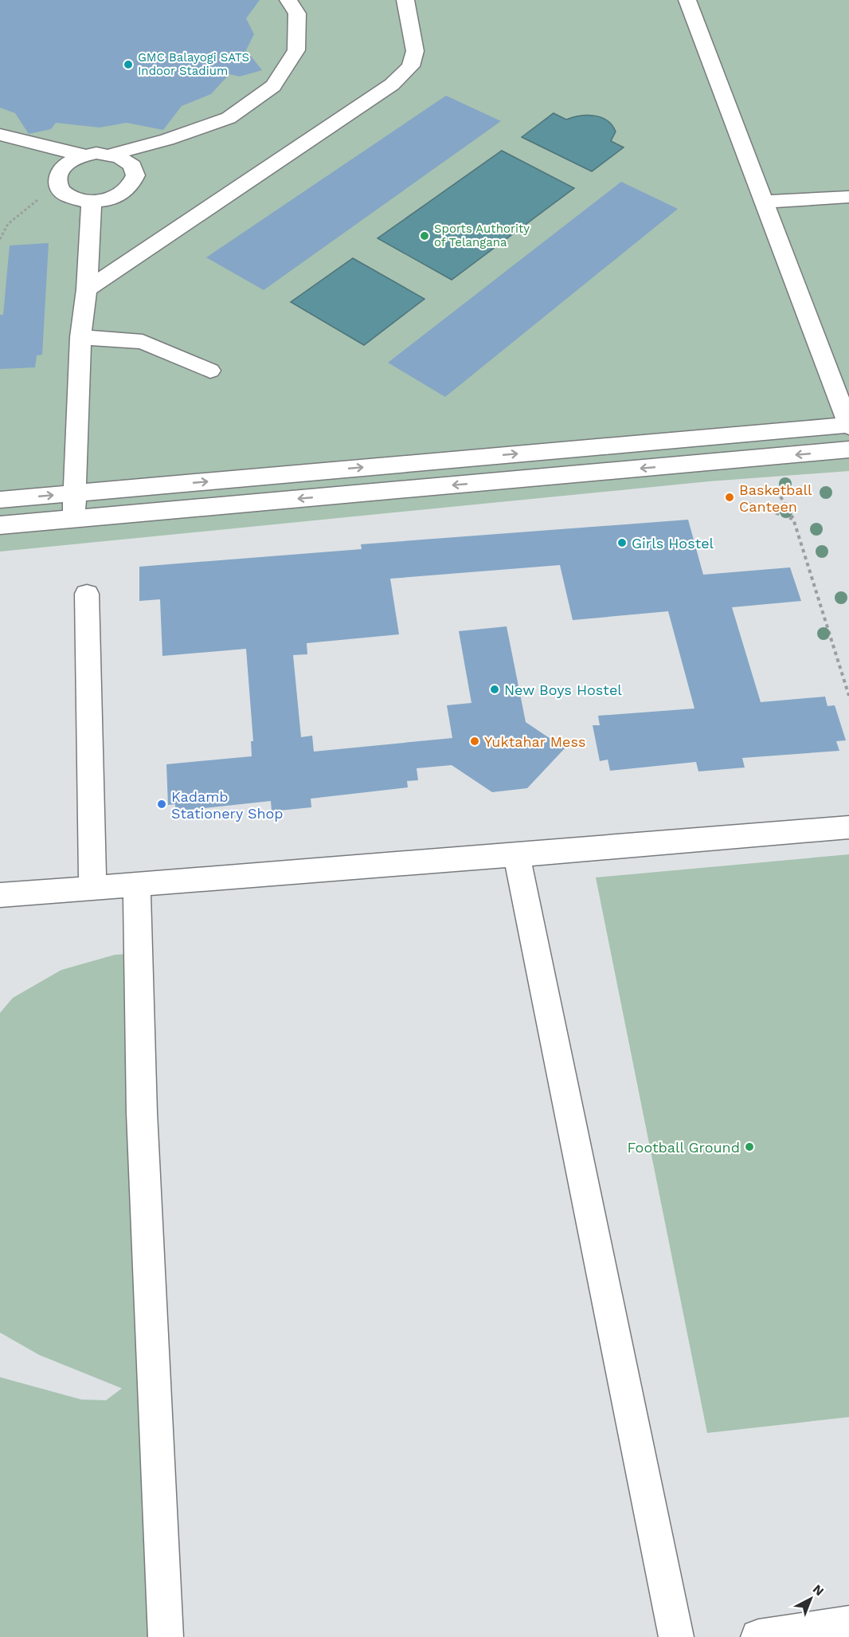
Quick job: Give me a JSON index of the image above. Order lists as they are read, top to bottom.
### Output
{
  "places": [
    "GMC Balayogi SATS Indoor Stadium",
    "Sports Authority of Telangana",
    "Basketball Canteen",
    "Girls Hostel",
    "New Boys Hostel",
    "Yuktahar Mess",
    "Kadamb Stationery Shop",
    "Football Ground"
  ],
  "north": "top right"
}
